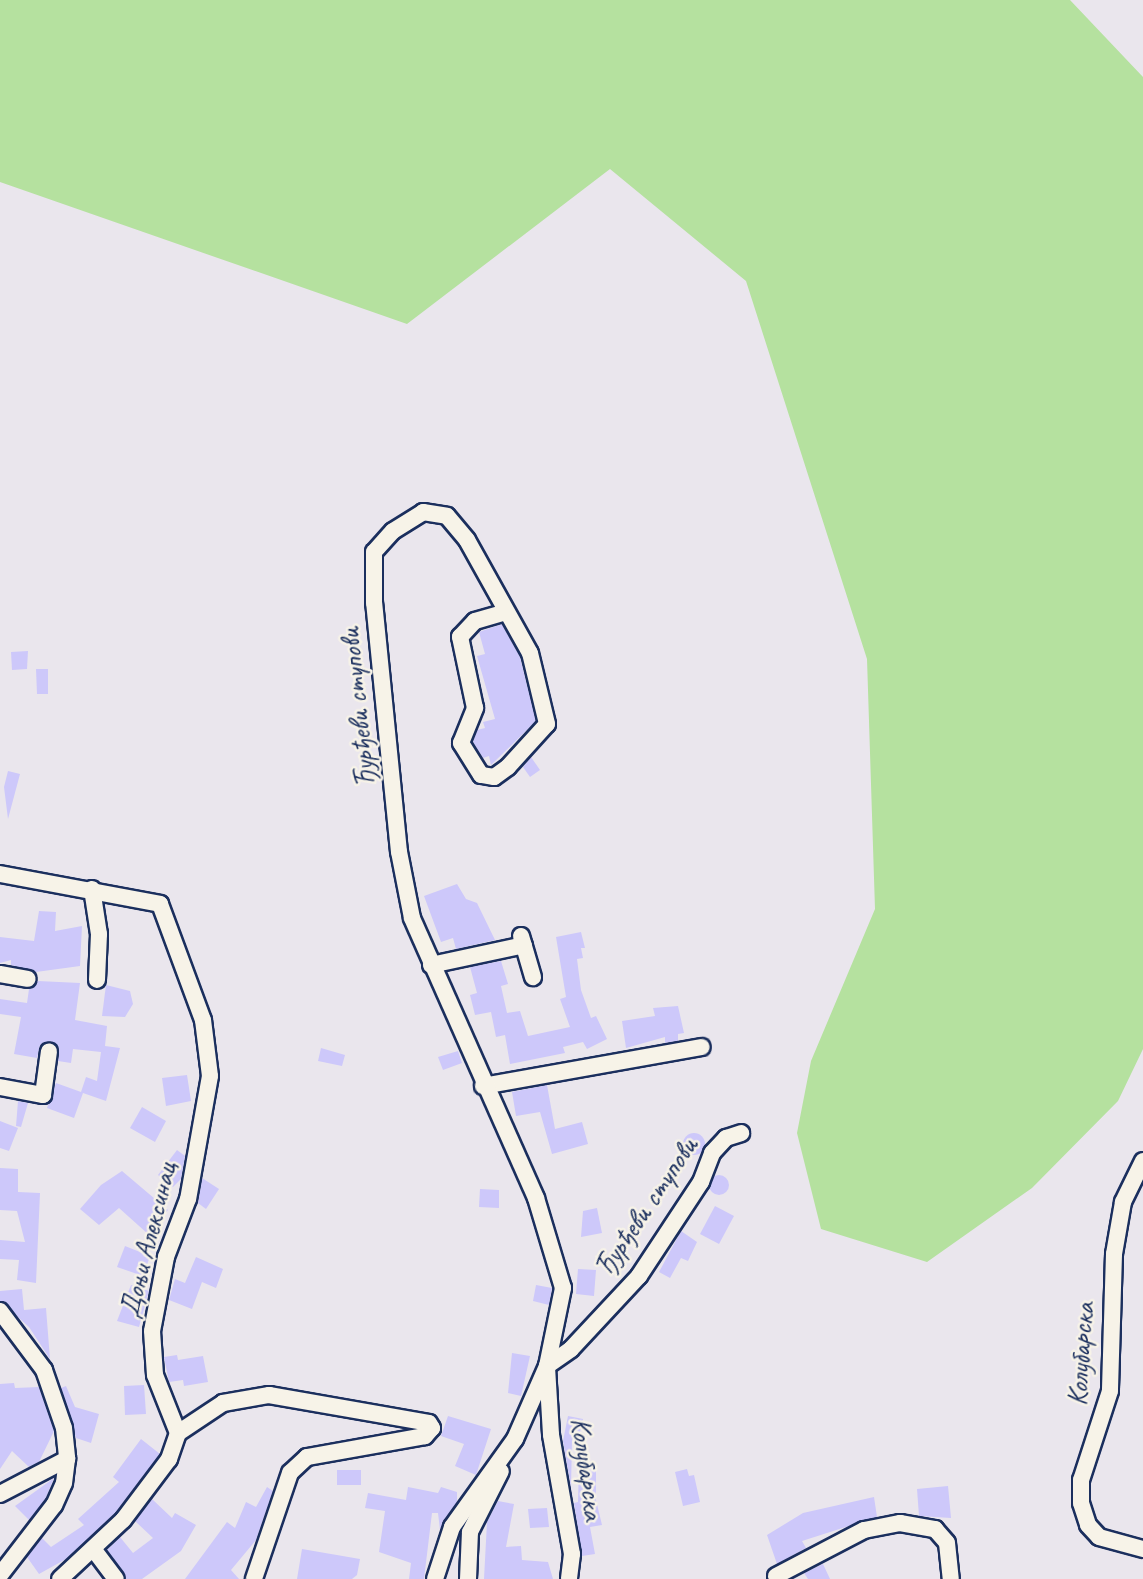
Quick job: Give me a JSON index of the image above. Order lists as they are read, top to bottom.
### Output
{
  "streets": {
    "street": ["Ђурђеви ступови", "Доњи Алексинац", "Колубарска"]
  },
  "crossings": [
    ["Ђурђеви ступови", "Колубарска"]
  ]
}
